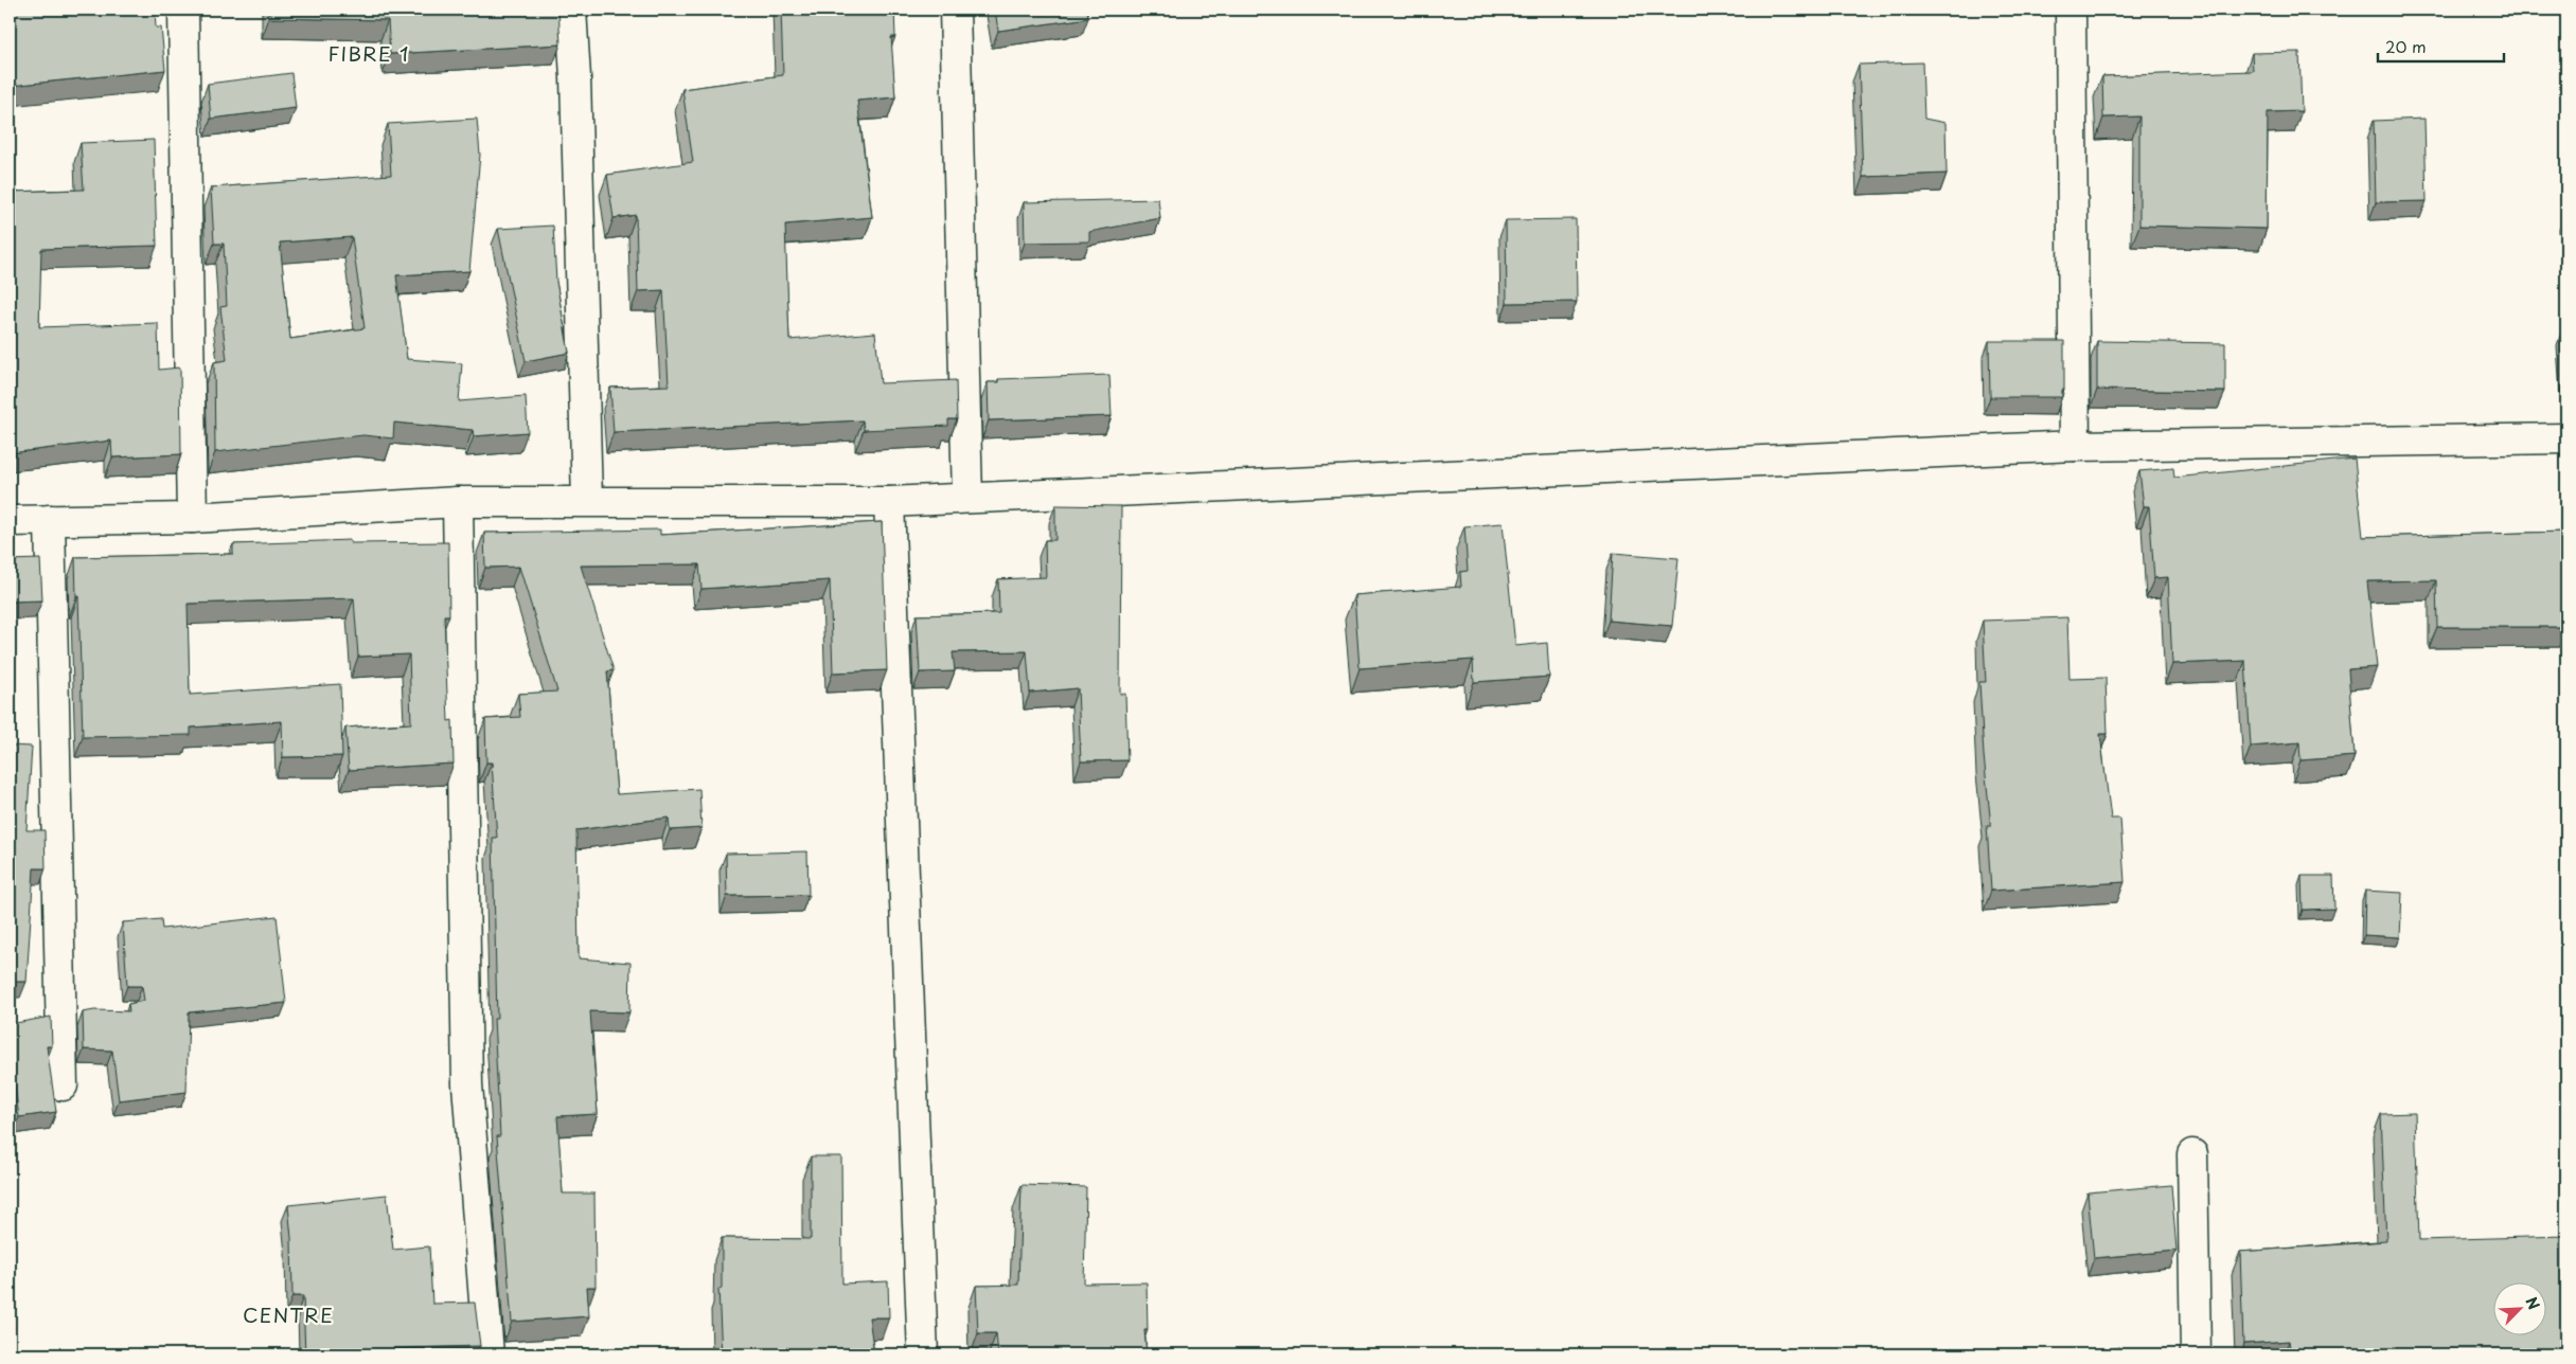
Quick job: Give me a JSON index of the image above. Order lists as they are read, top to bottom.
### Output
{
  "districts": ["FIBRE 1", "CENTRE"],
  "scale_bar": "20 m",
  "north": "top right"
}
